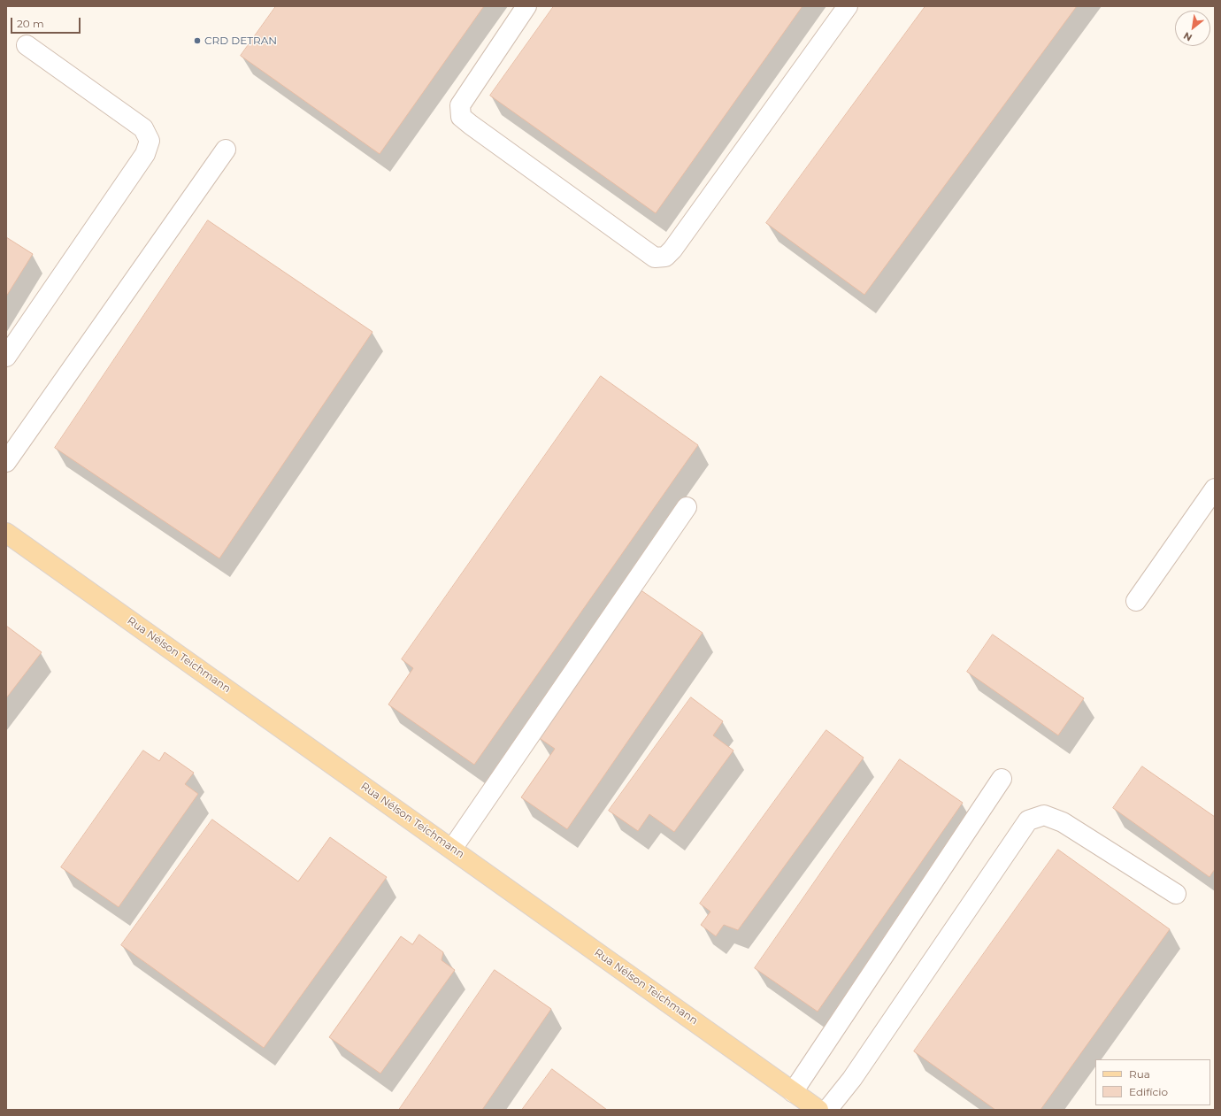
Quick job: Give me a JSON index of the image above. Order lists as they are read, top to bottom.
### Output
{
  "streets": {
    "main road": ["Rua Nélson Teichmann"]
  },
  "places": ["CRD DETRAN"],
  "legend": ["Rua", "Edifício"],
  "scale_bar": "20 m",
  "north": "bottom left"
}
